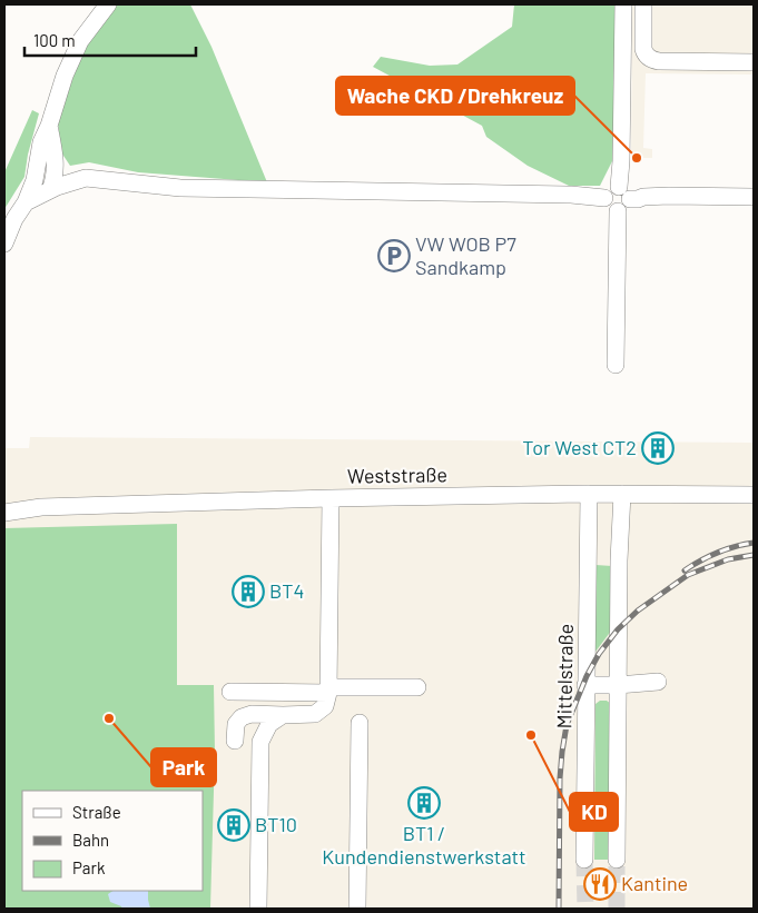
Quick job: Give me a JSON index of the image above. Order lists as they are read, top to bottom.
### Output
{
  "streets": {
    "street": ["Weststraße", "Mittelstraße"]
  },
  "crossings": [
    ["Weststraße", "Mittelstraße"]
  ],
  "places": {
    "other": ["Wache CKD /Drehkreuz", "Park", "KD"],
    "parking": ["VW WOB P7 Sandkamp"],
    "building": [
      "Tor West CT2",
      "BT4",
      "BT1 / Kundendienstwerkstatt",
      "BT10"
    ],
    "restaurant": ["Kantine"]
  },
  "legend": ["Straße", "Bahn", "Park"],
  "scale_bar": "100 m"
}
